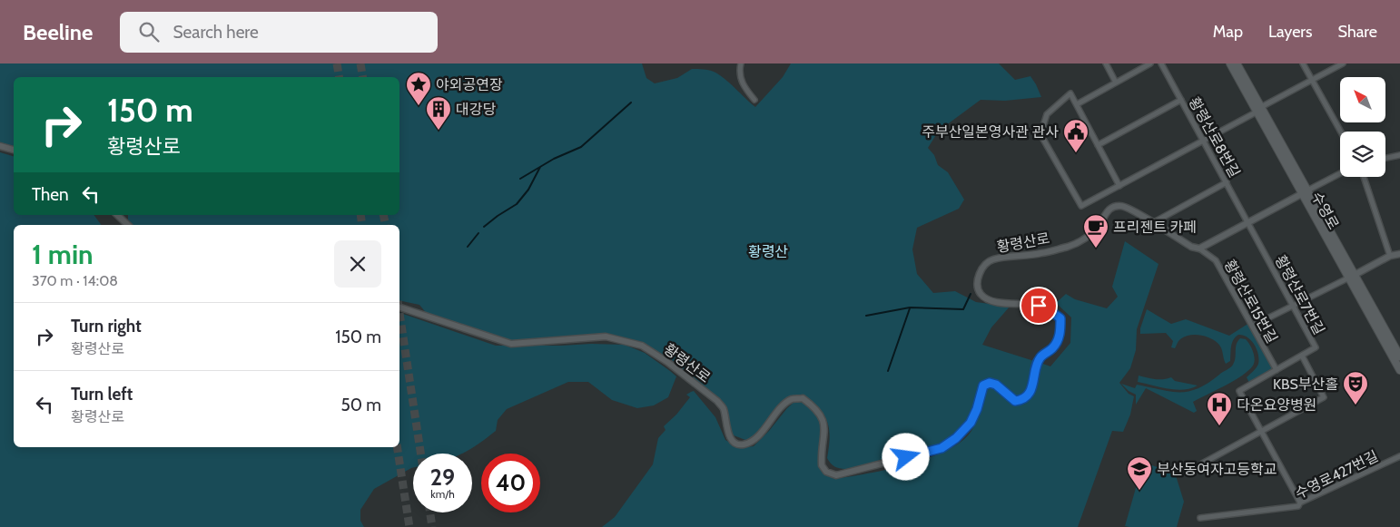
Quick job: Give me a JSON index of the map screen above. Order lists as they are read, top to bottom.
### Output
{
  "streets": {
    "main road": ["수영로"],
    "street": [
      "황령산로8번길",
      "황령산로",
      "황령산로7번길",
      "황령산로15번길",
      "수영로427번길"
    ]
  },
  "crossings": [
    ["황령산로8번길", "황령산로7번길"],
    ["황령산로", "황령산로15번길"],
    ["황령산로7번길", "황령산로15번길"]
  ],
  "parks": ["황령산"],
  "places": {
    "place": ["야외공연장"],
    "building": ["대강당"],
    "public building": ["주부산일본영사관 관사"],
    "cafe": ["프리젠트 카페"],
    "theatre": ["KBS부산홀"],
    "hospital": ["다온요양병원"],
    "school or university": ["부산동여자고등학교"]
  },
  "north": "top left",
  "page": {
    "header": "Beeline",
    "search": "Search here",
    "nav": ["Map", "Layers", "Share"],
    "turn": ["150 m", "황령산로"],
    "then": "Then",
    "heading": ["1 min", "370 m · 14:08"],
    "list": [
      {
        "name": "Turn right",
        "note": "황령산로",
        "value": "150 m"
      },
      {
        "name": "Turn left",
        "note": "황령산로",
        "value": "50 m"
      }
    ],
    "speed": "29 km/h",
    "limit": "40"
  }
}
